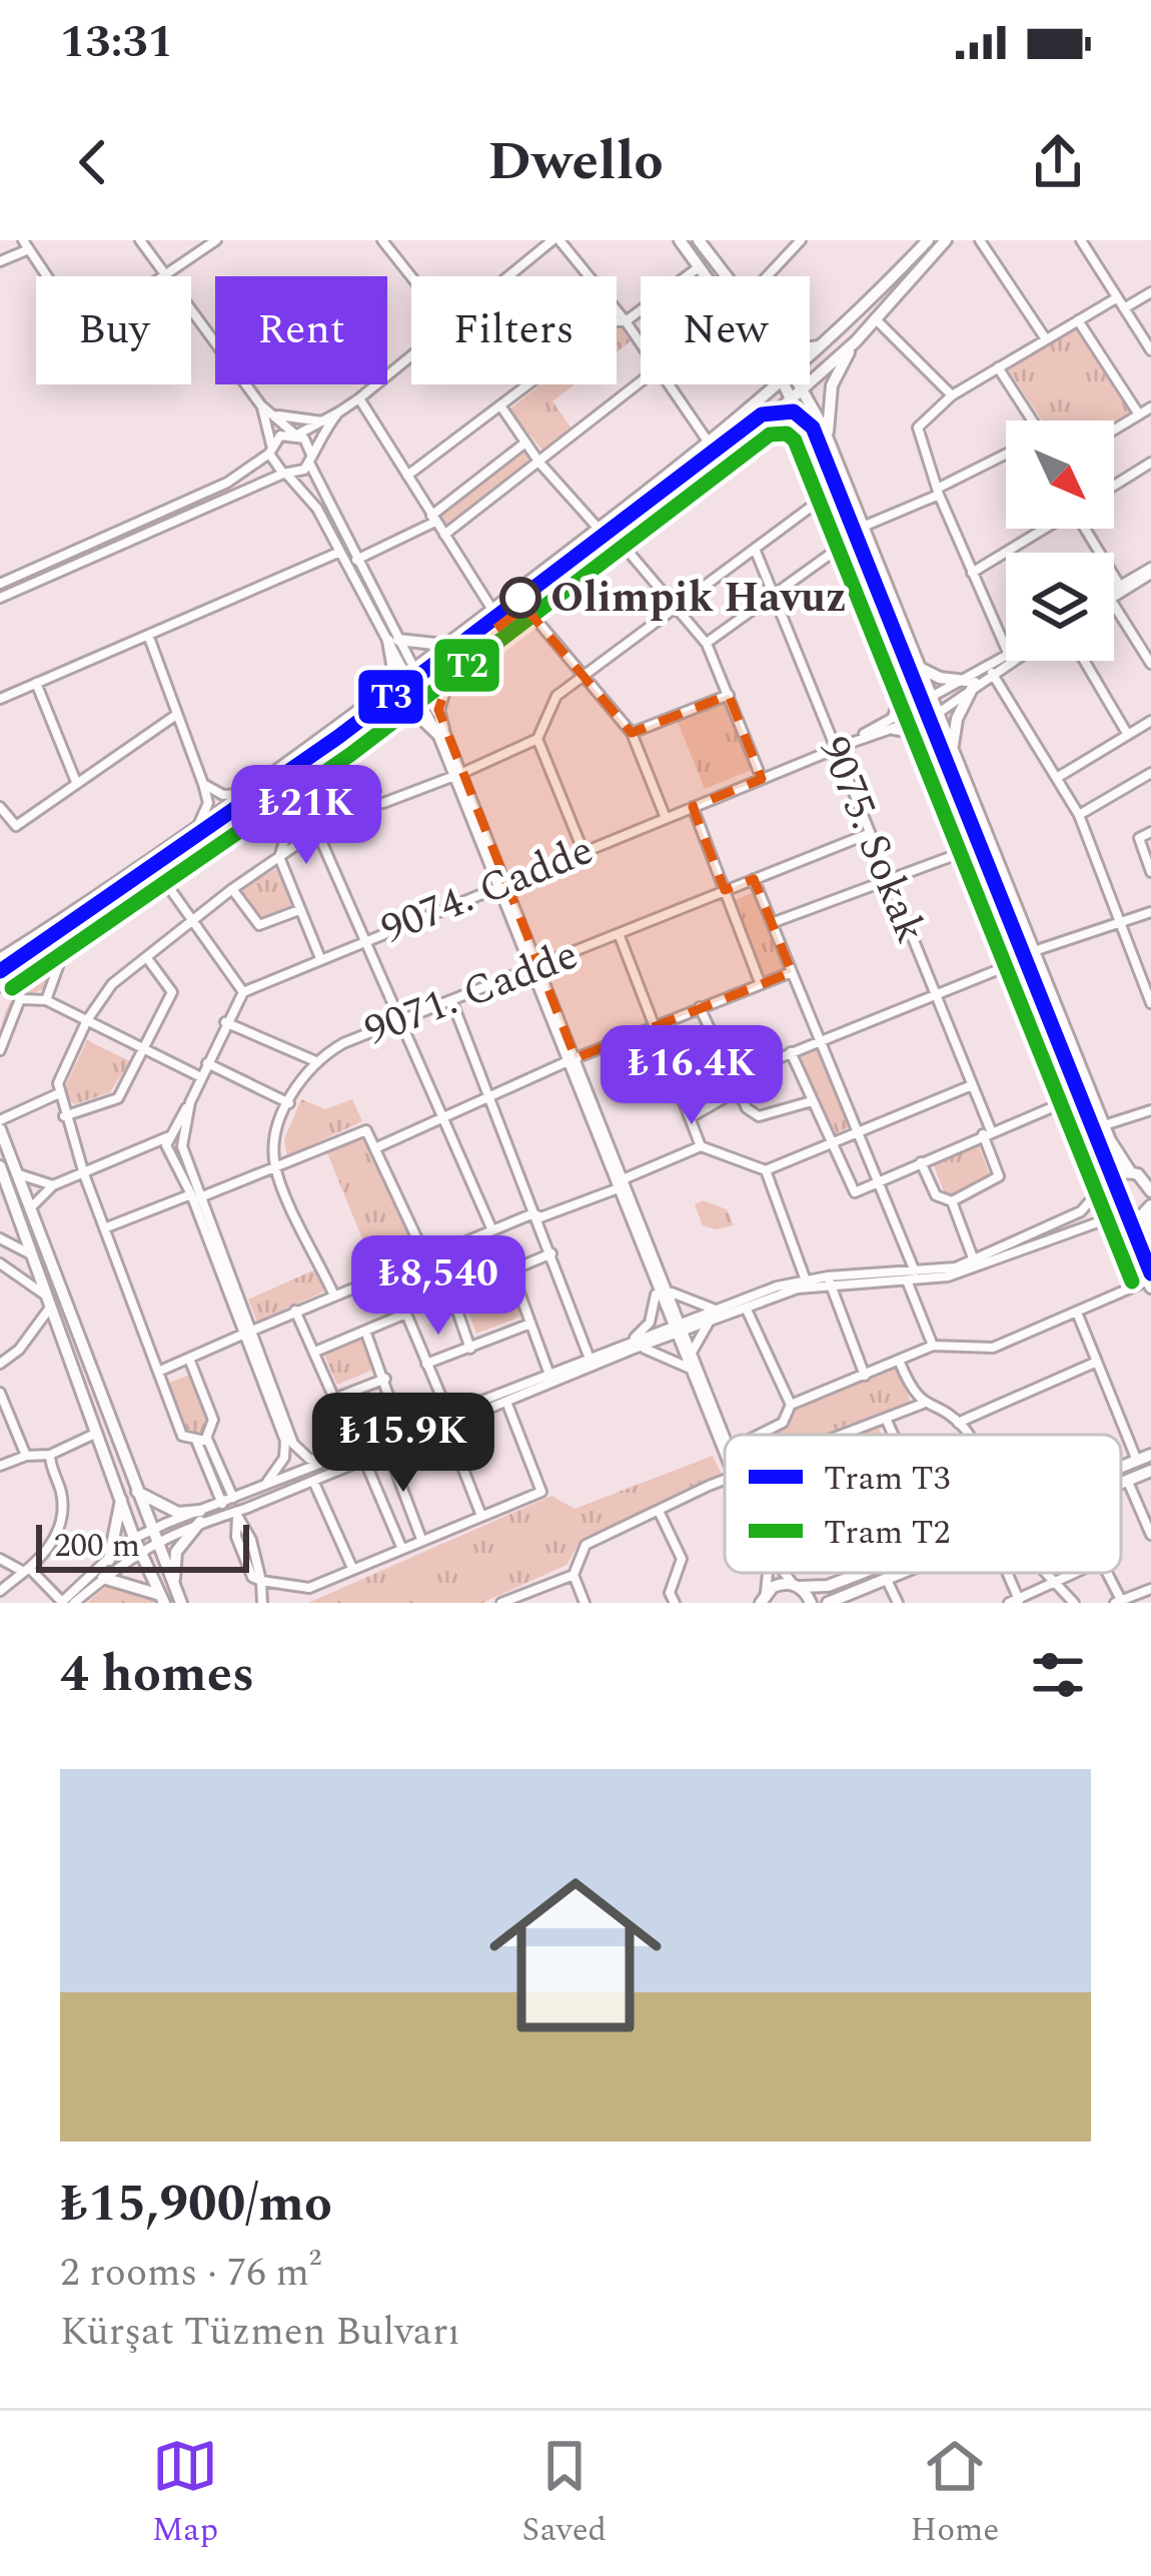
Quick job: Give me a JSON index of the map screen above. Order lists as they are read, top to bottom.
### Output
{
  "streets": {
    "street": ["9075. Sokak", "9074. Cadde", "9071. Cadde"]
  },
  "crossings": [
    ["9075. Sokak", "9074. Cadde"],
    ["9075. Sokak", "9071. Cadde"]
  ],
  "places": ["Olimpik Havuz"],
  "lines": ["tram line T3", "tram line T2"],
  "legend": ["Tram T3", "Tram T2"],
  "scale_bar": "200 m",
  "north": "bottom right",
  "page": {
    "status": "13:31",
    "header": "Dwello",
    "chip": [
      "Buy",
      "Rent",
      "Filters",
      "New"
    ],
    "price": [
      "₺21K",
      "₺16.4K",
      "₺8,540",
      "₺15.9K"
    ],
    "scale": "200 m",
    "heading": "4 homes",
    "list": [
      {
        "name": "₺15,900/mo",
        "note": "2 rooms · 76 m² · Kürşat Tüzmen Bulvarı"
      }
    ],
    "tabs": ["Map", "Saved", "Home"]
  }
}
